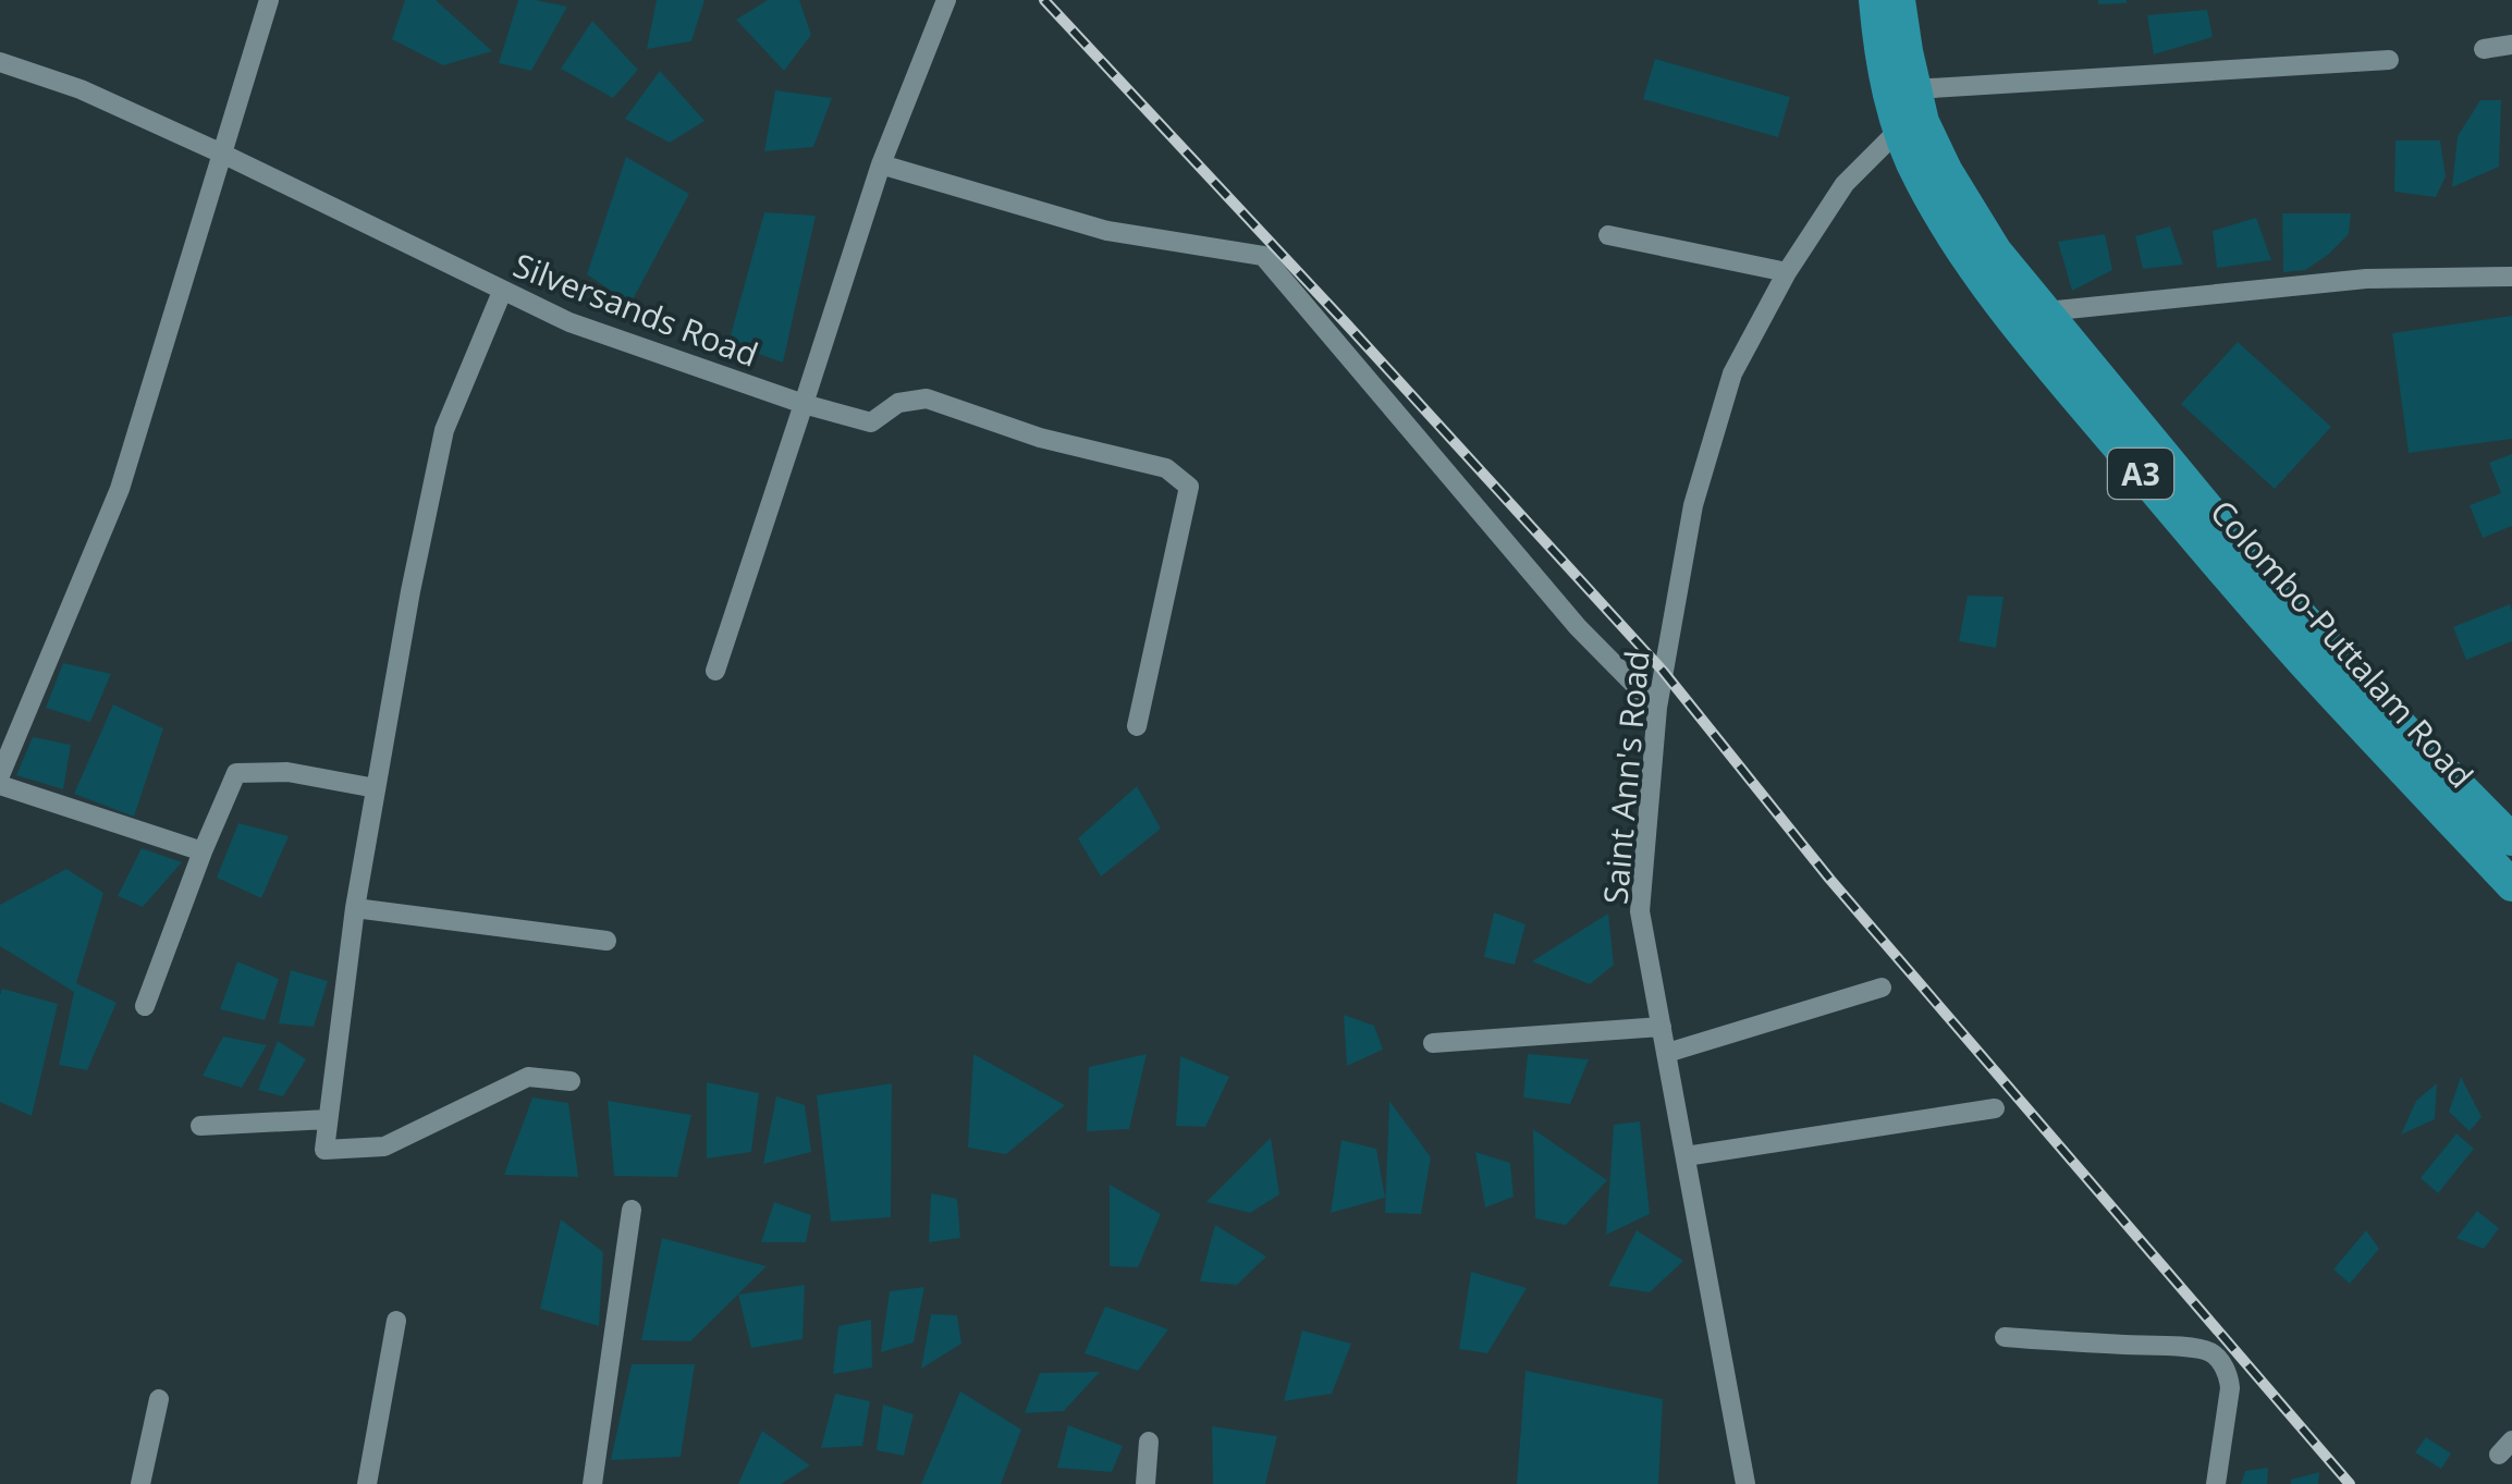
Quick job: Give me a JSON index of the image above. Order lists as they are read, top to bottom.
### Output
{
  "streets": {
    "highway": ["A3", "Colombo-Puttalam Road"],
    "street": ["Silversands Road", "Saint Ann's Road"]
  },
  "crossings": [
    ["Colombo-Puttalam Road", "Saint Ann's Road"]
  ]
}
